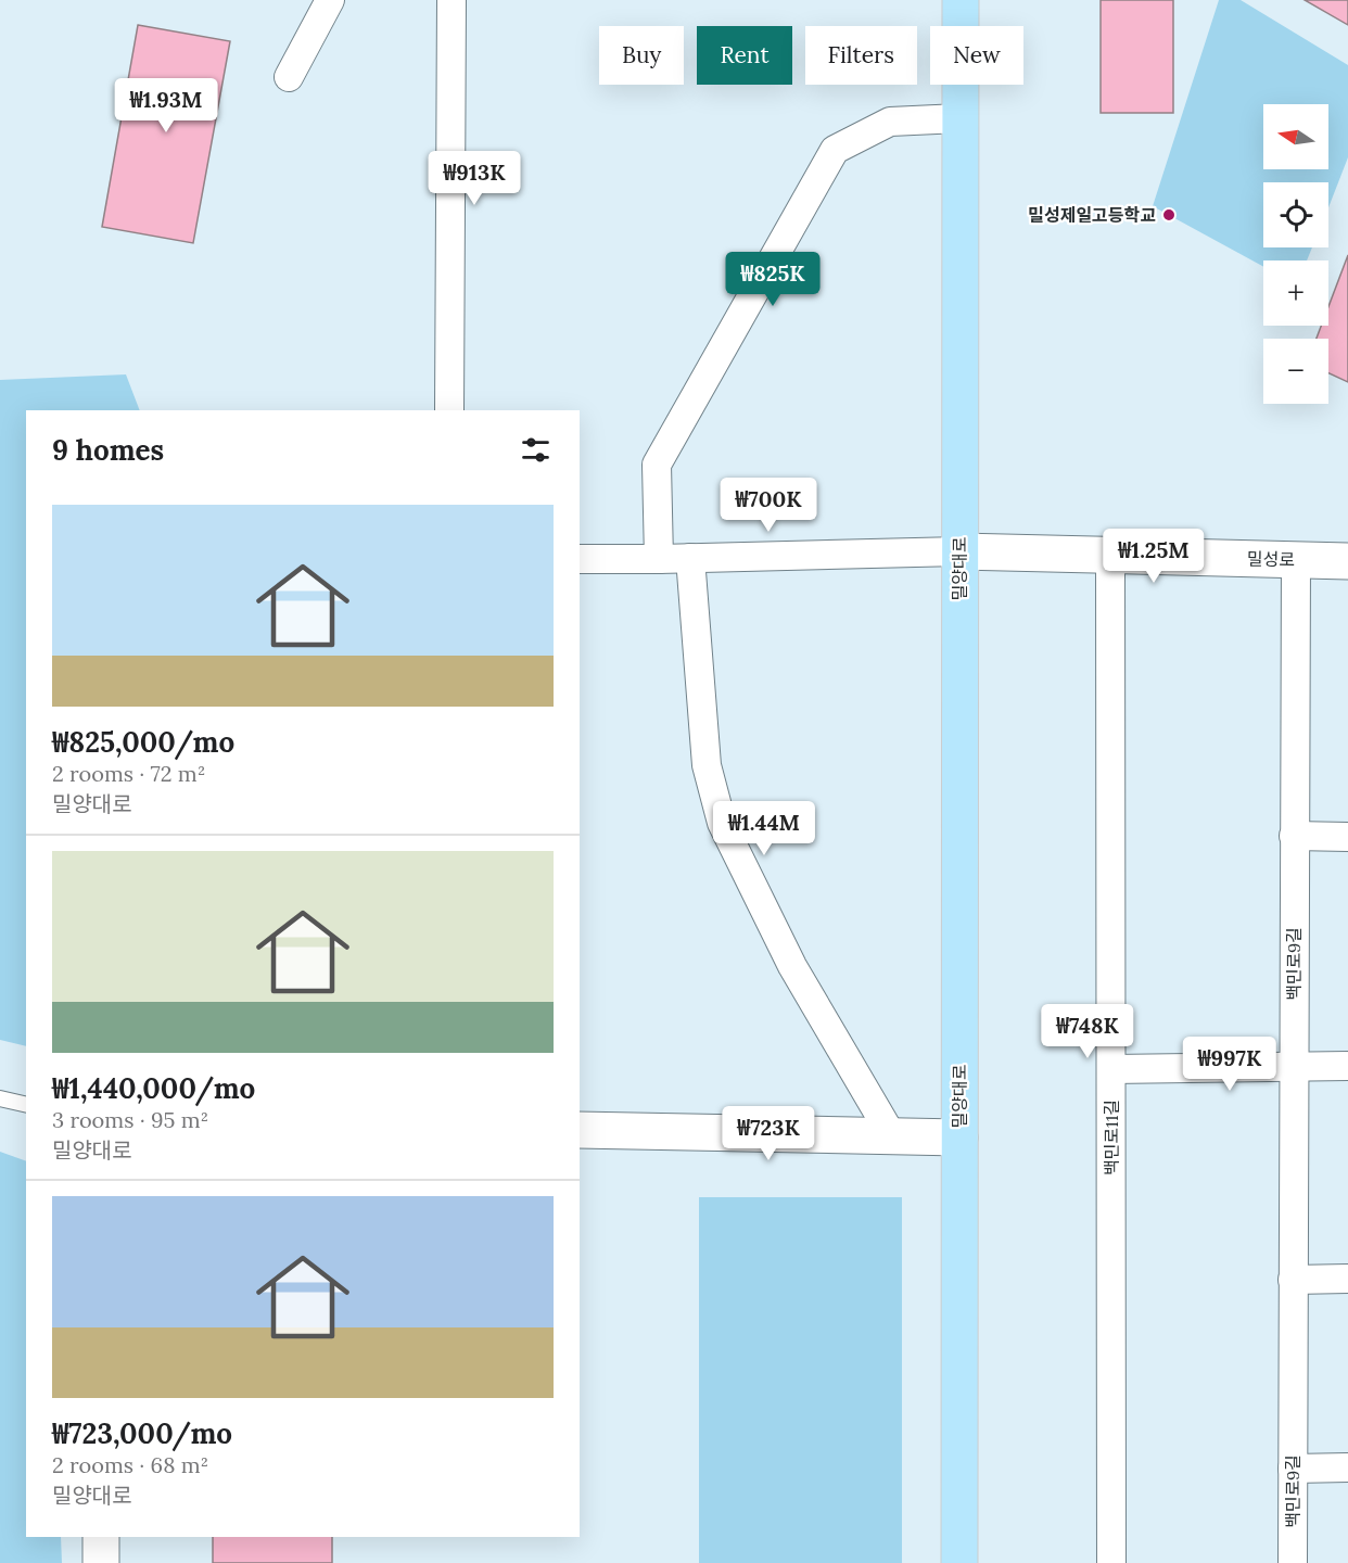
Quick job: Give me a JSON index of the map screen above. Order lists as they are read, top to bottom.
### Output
{
  "streets": {
    "main road": ["밀양대로"],
    "street": ["밀성로", "백민로9길", "백민로11길"]
  },
  "crossings": [
    ["밀성로", "밀양대로"],
    ["밀성로", "백민로9길"],
    ["밀성로", "백민로11길"]
  ],
  "places": ["밀성제일고등학교"],
  "north": "left",
  "page": {
    "chip": [
      "Buy",
      "Rent",
      "Filters",
      "New"
    ],
    "price": [
      "₩1.93M",
      "₩913K",
      "₩825K",
      "₩700K",
      "₩1.25M",
      "₩1.44M",
      "₩748K",
      "₩997K",
      "₩723K"
    ],
    "map_buttons": ["+", "−"],
    "heading": "9 homes",
    "list": [
      {
        "name": "₩825,000/mo",
        "note": "2 rooms · 72 m² · 밀양대로"
      },
      {
        "name": "₩1,440,000/mo",
        "note": "3 rooms · 95 m² · 밀양대로"
      },
      {
        "name": "₩723,000/mo",
        "note": "2 rooms · 68 m² · 밀양대로"
      }
    ]
  }
}
